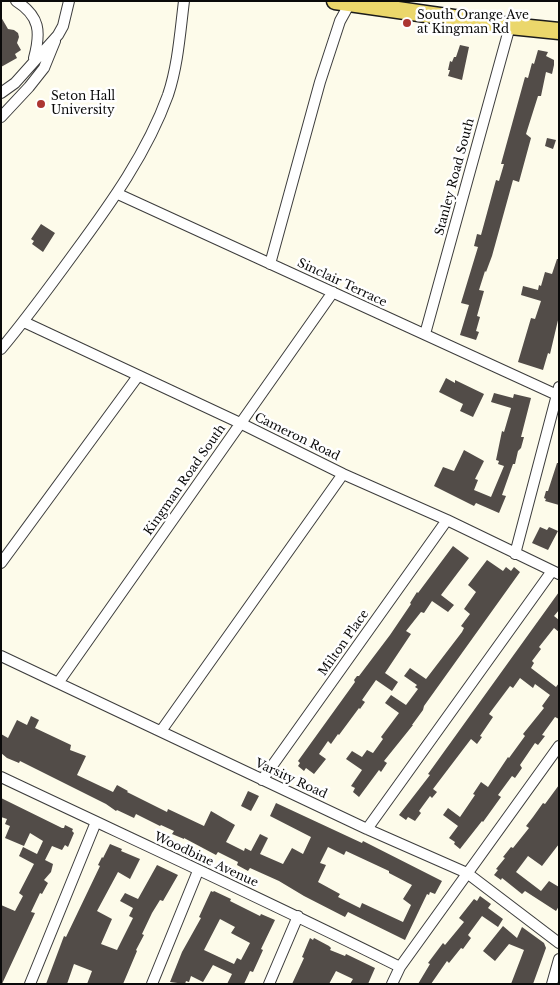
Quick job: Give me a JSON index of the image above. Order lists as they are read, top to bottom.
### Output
{
  "streets": {
    "street": [
      "Stanley Road South",
      "Sinclair Terrace",
      "Cameron Road",
      "Kingman Road South",
      "Milton Place",
      "Varsity Road",
      "Woodbine Avenue"
    ]
  },
  "crossings": [
    ["Stanley Road South", "Sinclair Terrace"],
    ["Sinclair Terrace", "Kingman Road South"],
    ["Cameron Road", "Kingman Road South"],
    ["Cameron Road", "Milton Place"],
    ["Kingman Road South", "Varsity Road"],
    ["Milton Place", "Varsity Road"]
  ],
  "places": ["South Orange Ave at Kingman Rd", "Seton Hall University"]
}
